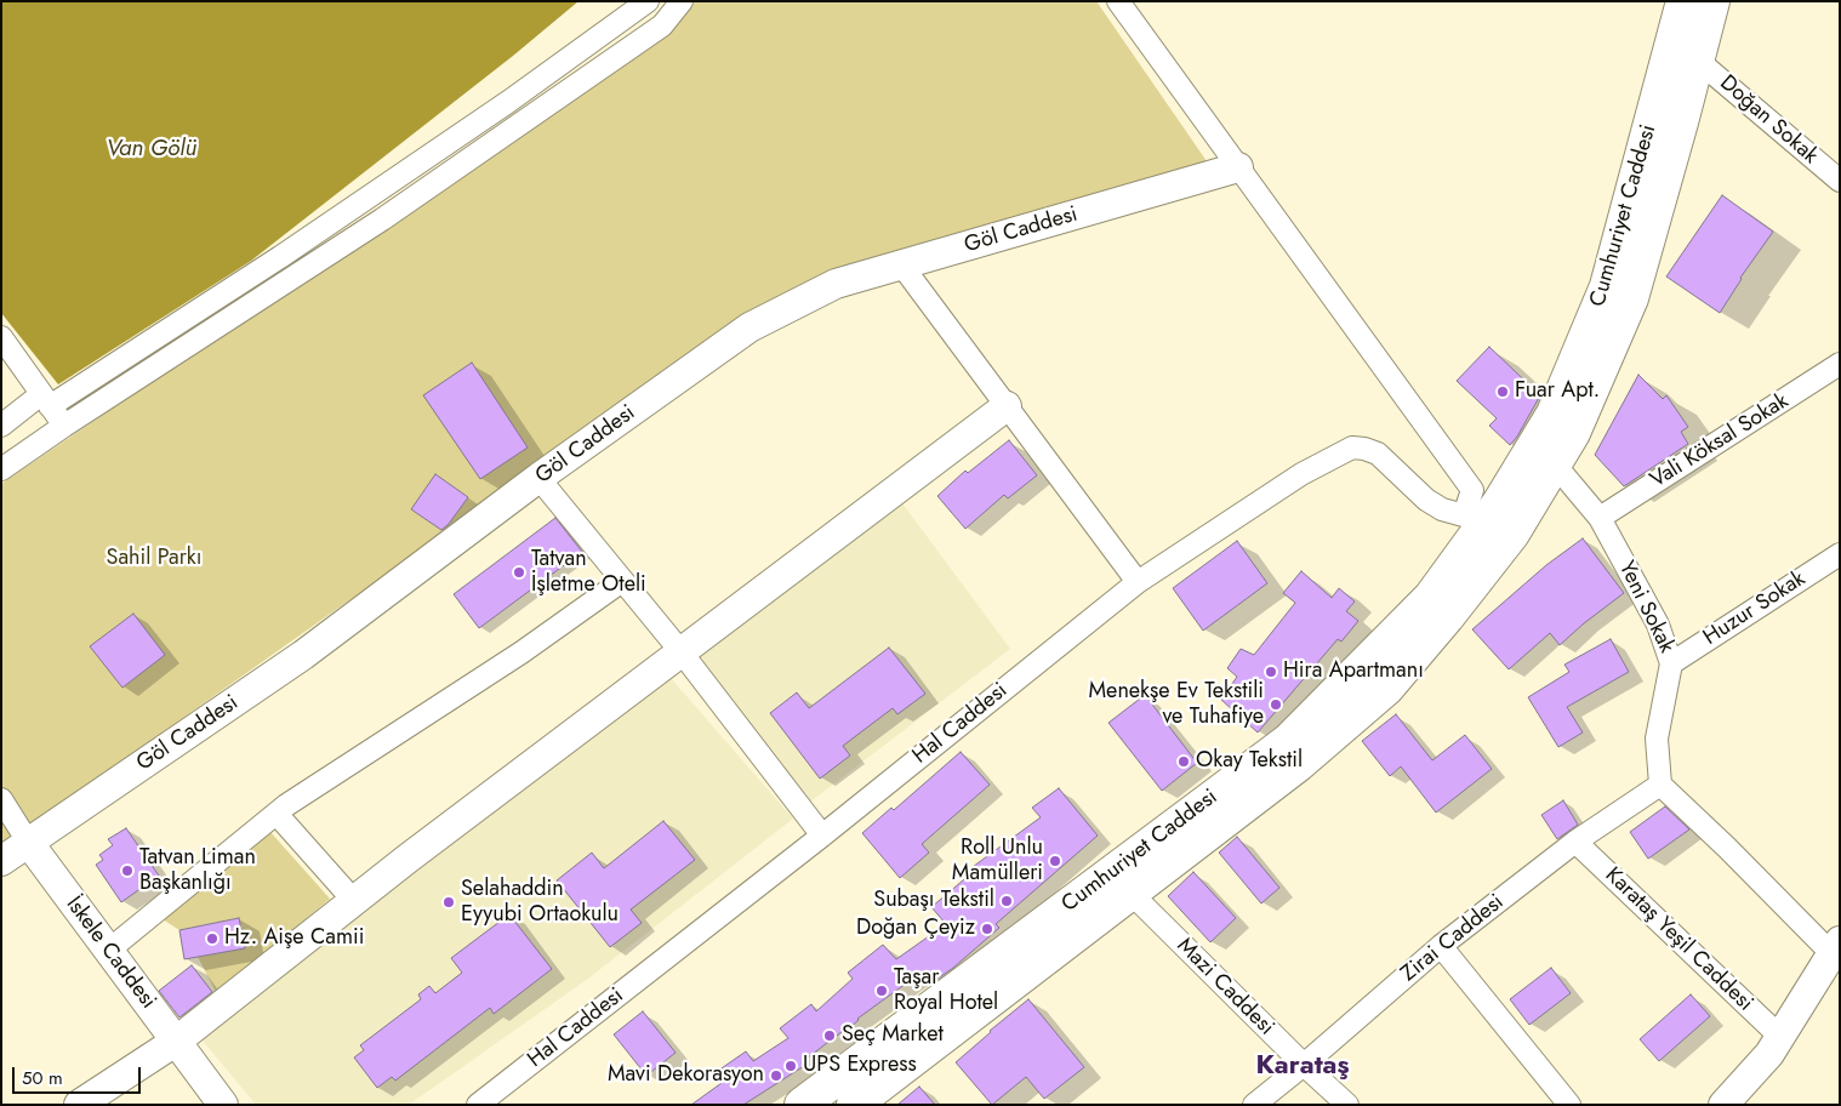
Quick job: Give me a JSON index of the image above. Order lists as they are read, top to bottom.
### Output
{
  "streets": {
    "highway": ["Cumhuriyet Caddesi"],
    "street": [
      "Doğan Sokak",
      "Göl Caddesi",
      "Vali Köksal Sokak",
      "Yeni Sokak",
      "Huzur Sokak",
      "Hal Caddesi",
      "Zirai Caddesi",
      "Karataş Yeşil Caddesi",
      "İskele Caddesi",
      "Mazi Caddesi"
    ]
  },
  "crossings": [
    ["Doğan Sokak", "Cumhuriyet Caddesi"],
    ["Cumhuriyet Caddesi", "Yeni Sokak"],
    ["Cumhuriyet Caddesi", "Hal Caddesi"],
    ["Cumhuriyet Caddesi", "Mazi Caddesi"],
    ["Göl Caddesi", "İskele Caddesi"],
    ["Vali Köksal Sokak", "Yeni Sokak"],
    ["Yeni Sokak", "Huzur Sokak"],
    ["Yeni Sokak", "Zirai Caddesi"],
    ["Zirai Caddesi", "Karataş Yeşil Caddesi"],
    ["Zirai Caddesi", "Mazi Caddesi"]
  ],
  "districts": ["Karataş"],
  "water": ["Van Gölü"],
  "parks": ["Sahil Parkı"],
  "places": [
    "Fuar Apt.",
    "Tatvan İşletme Oteli",
    "Hira Apartmanı",
    "Menekşe Ev Tekstili ve Tuhafiye",
    "Okay Tekstil",
    "Roll Unlu Mamülleri",
    "Tatvan Liman Başkanlığı",
    "Subaşı Tekstil",
    "Selahaddin Eyyubi Ortaokulu",
    "Doğan Çeyiz",
    "Hz. Aişe Camii",
    "Taşar Royal Hotel",
    "Seç Market",
    "UPS Express",
    "Mavi Dekorasyon"
  ],
  "scale_bar": "50 m"
}
